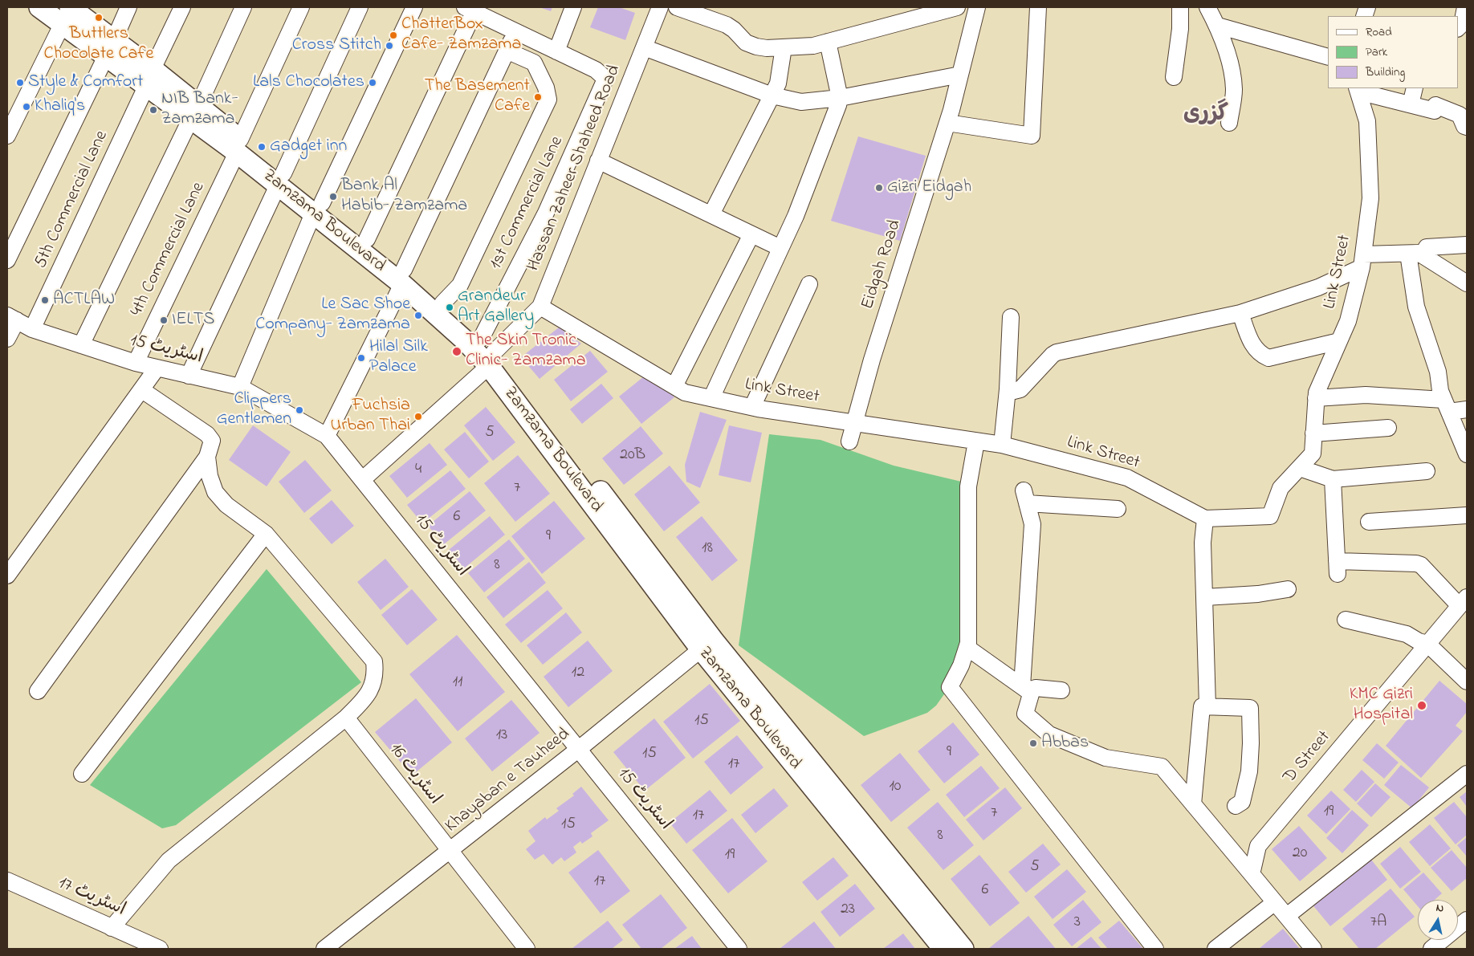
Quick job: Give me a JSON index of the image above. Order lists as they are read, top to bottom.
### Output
{
  "streets": {
    "main road": ["Zamzama Boulevard"],
    "street": [
      "Hassan Zaheer Shaheed Road",
      "5th Commercial Lane",
      "1st Commercial Lane",
      "4th Commercial Lane",
      "Eidgah Road",
      "Link Street",
      "اسٹریٹ 15",
      "D Street",
      "اسٹریٹ 16",
      "Khayaban e Tauheed",
      "اسٹریٹ 17"
    ]
  },
  "crossings": [
    ["Hassan Zaheer Shaheed Road", "1st Commercial Lane"],
    ["Hassan Zaheer Shaheed Road", "Zamzama Boulevard"],
    ["Hassan Zaheer Shaheed Road", "Link Street"],
    ["Hassan Zaheer Shaheed Road", "اسٹریٹ 15"],
    ["5th Commercial Lane", "Zamzama Boulevard"],
    ["5th Commercial Lane", "اسٹریٹ 15"],
    ["1st Commercial Lane", "Zamzama Boulevard"],
    ["Zamzama Boulevard", "4th Commercial Lane"],
    ["Zamzama Boulevard", "Khayaban e Tauheed"],
    ["4th Commercial Lane", "اسٹریٹ 15"],
    ["Eidgah Road", "Link Street"],
    ["اسٹریٹ 15", "Khayaban e Tauheed"],
    ["اسٹریٹ 16", "Khayaban e Tauheed"]
  ],
  "districts": ["گزری"],
  "places": [
    "Buttlers Chocolate Cafe",
    "ChatterBox Cafe- Zamzama",
    "Cross Stitch",
    "Style & Comfort",
    "Lals Chocolates",
    "The Basement Cafe",
    "Khaliq's",
    "NIB Bank- Zamzama",
    "Gadget inn",
    "Gizri Eidgah",
    "Bank Al Habib- Zamzama",
    "ACTLAW",
    "Grandeur Art Gallery",
    "Le Sac Shoe Company- Zamzama",
    "IELTS",
    "The Skin Tronic Clinic- Zamzama",
    "Hilal Silk Palace",
    "Clippers Gentlemen",
    "Fuchsia Urban Thai",
    "KMC Gizri Hospital",
    "Abbas"
  ],
  "house_numbers": [
    "5",
    "20B",
    "4",
    "7",
    "6",
    "9",
    "18",
    "8",
    "12",
    "11",
    "15",
    "13",
    "9",
    "15",
    "17",
    "10",
    "19",
    "7",
    "17",
    "15",
    "8",
    "20",
    "19",
    "5",
    "17",
    "6",
    "23",
    "3",
    "7A"
  ],
  "legend": ["Road", "Park", "Building"],
  "north": "top"
}
